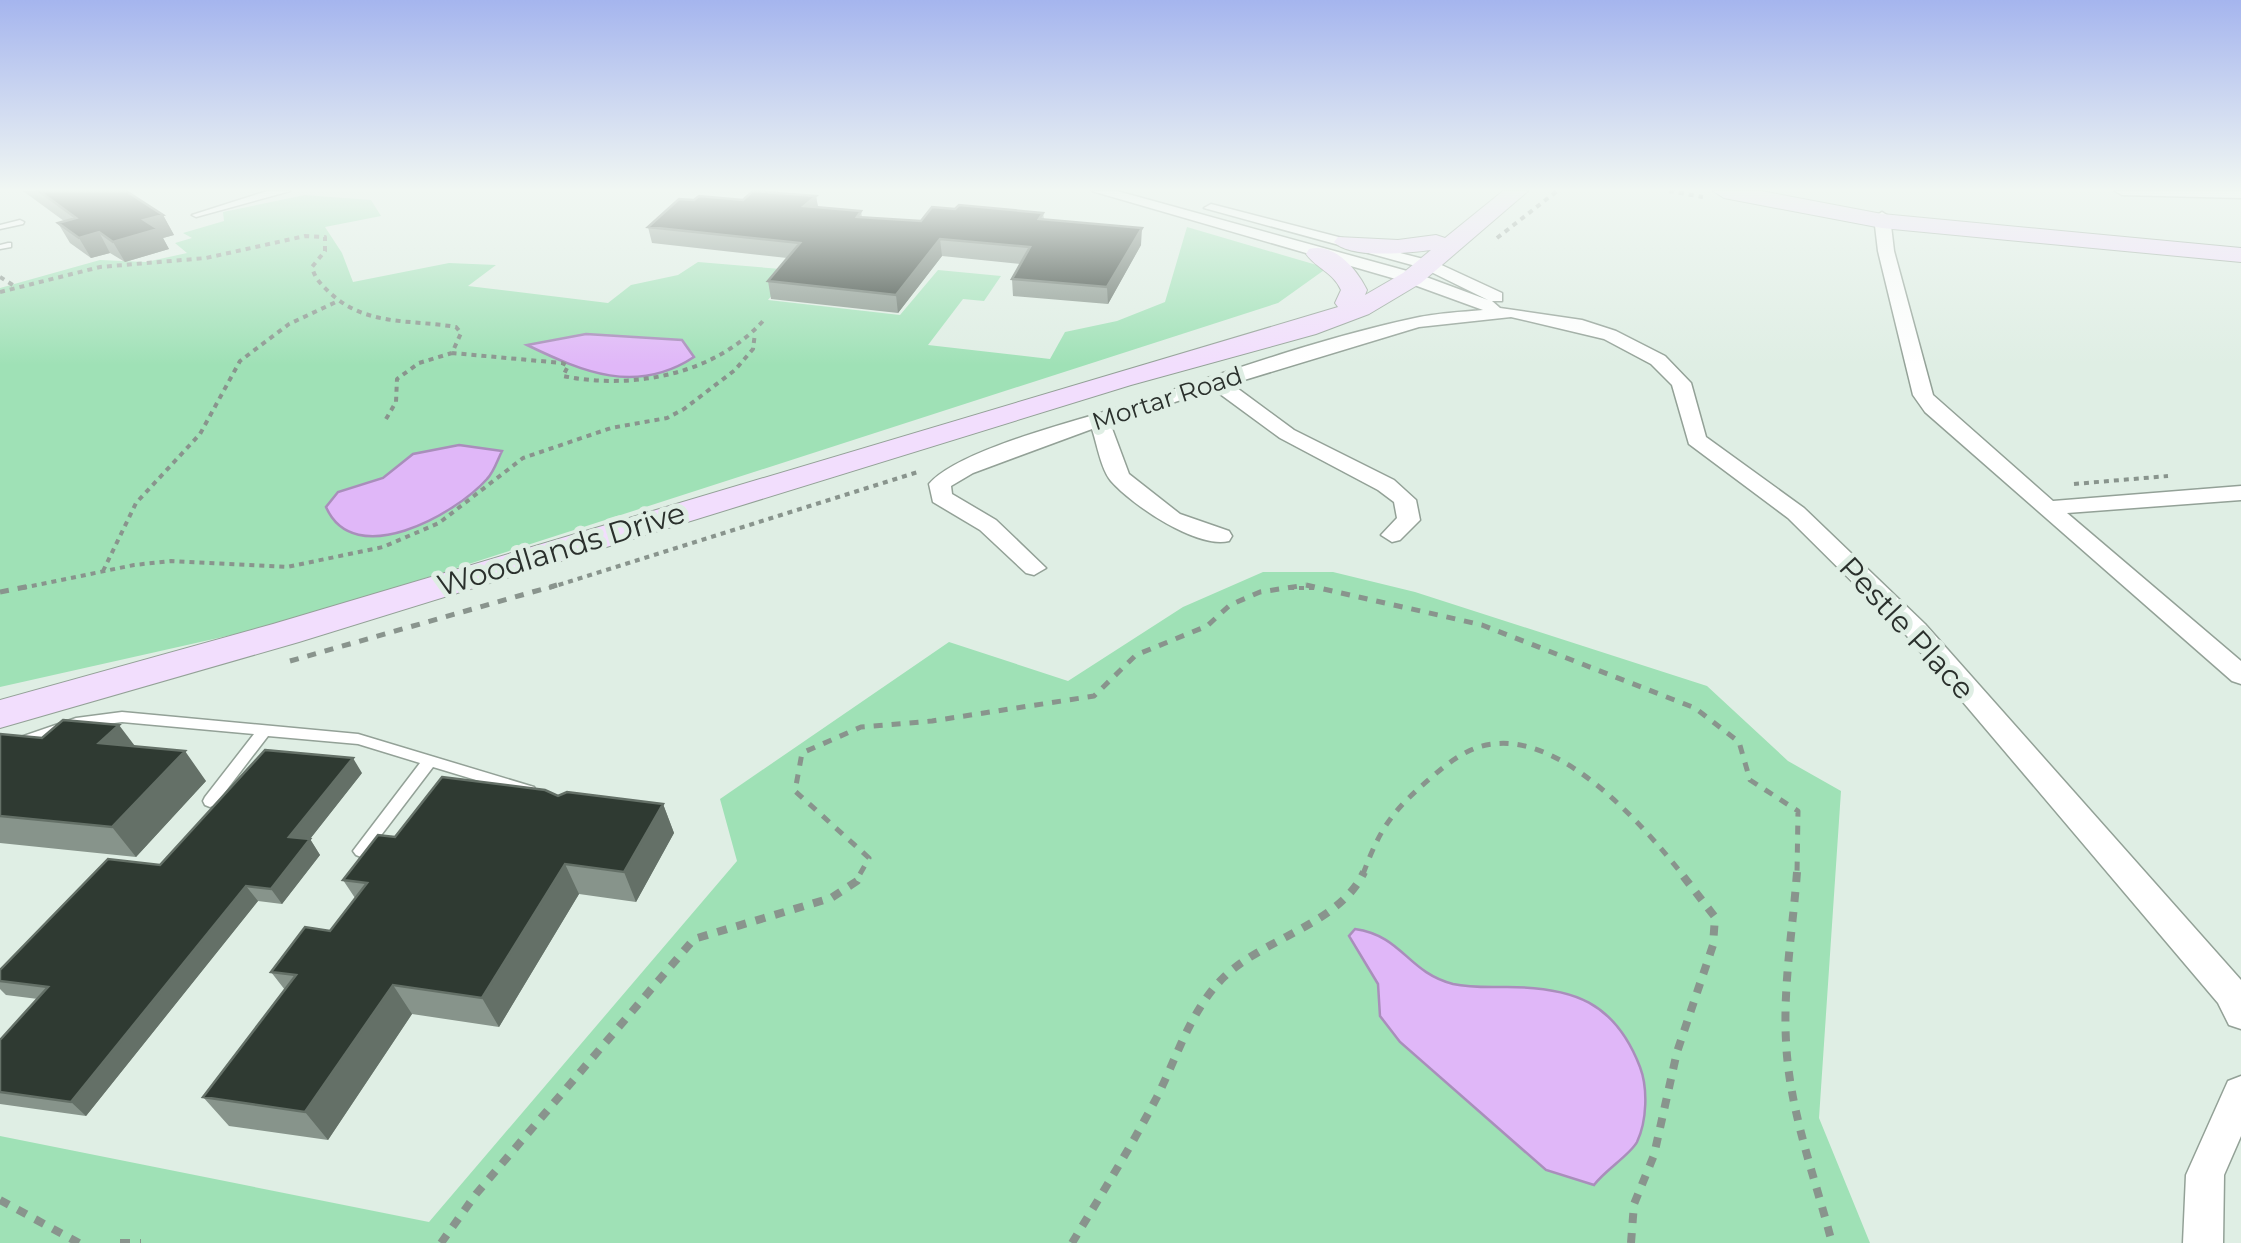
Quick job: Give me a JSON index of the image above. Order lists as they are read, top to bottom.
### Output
{
  "streets": {
    "main road": ["Woodlands Drive"],
    "street": ["Mortar Road", "Pestle Place"]
  },
  "crossings": [
    ["Mortar Road", "Pestle Place"]
  ]
}
